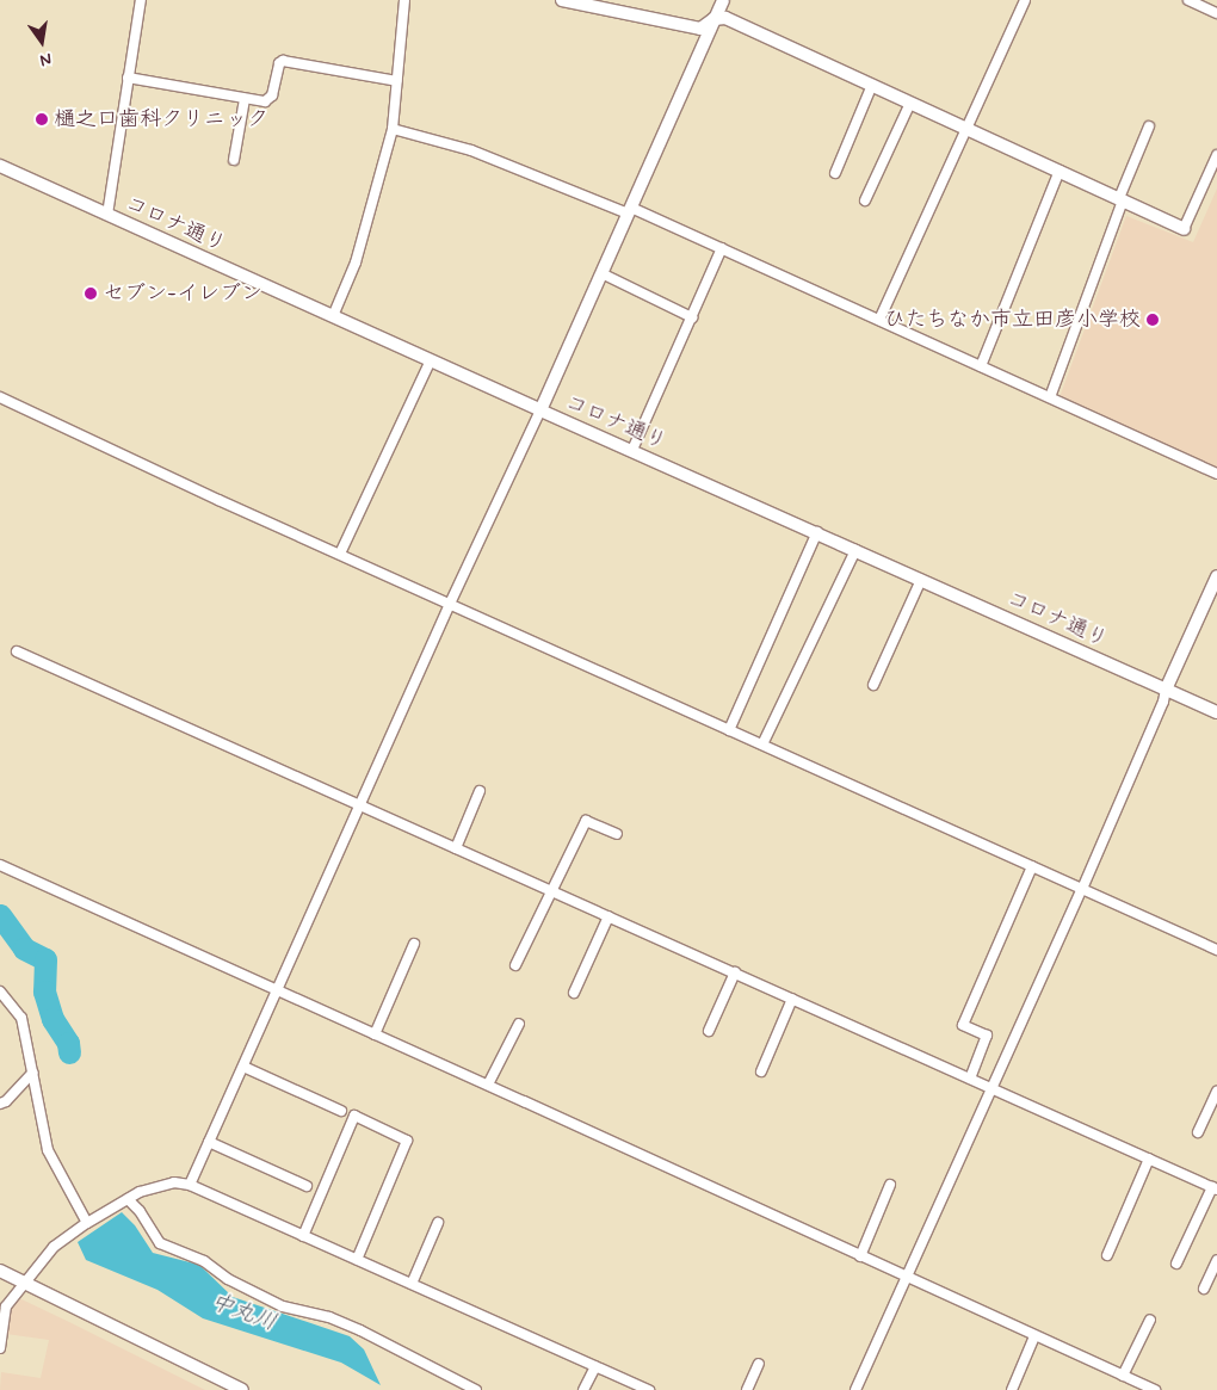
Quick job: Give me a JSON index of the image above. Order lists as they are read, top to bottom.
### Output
{
  "streets": {
    "street": ["コロナ通り"]
  },
  "water": ["中丸川"],
  "places": ["樋之口歯科クリニック", "セブン-イレブン", "ひたちなか市立田彦小学校"],
  "north": "bottom"
}
